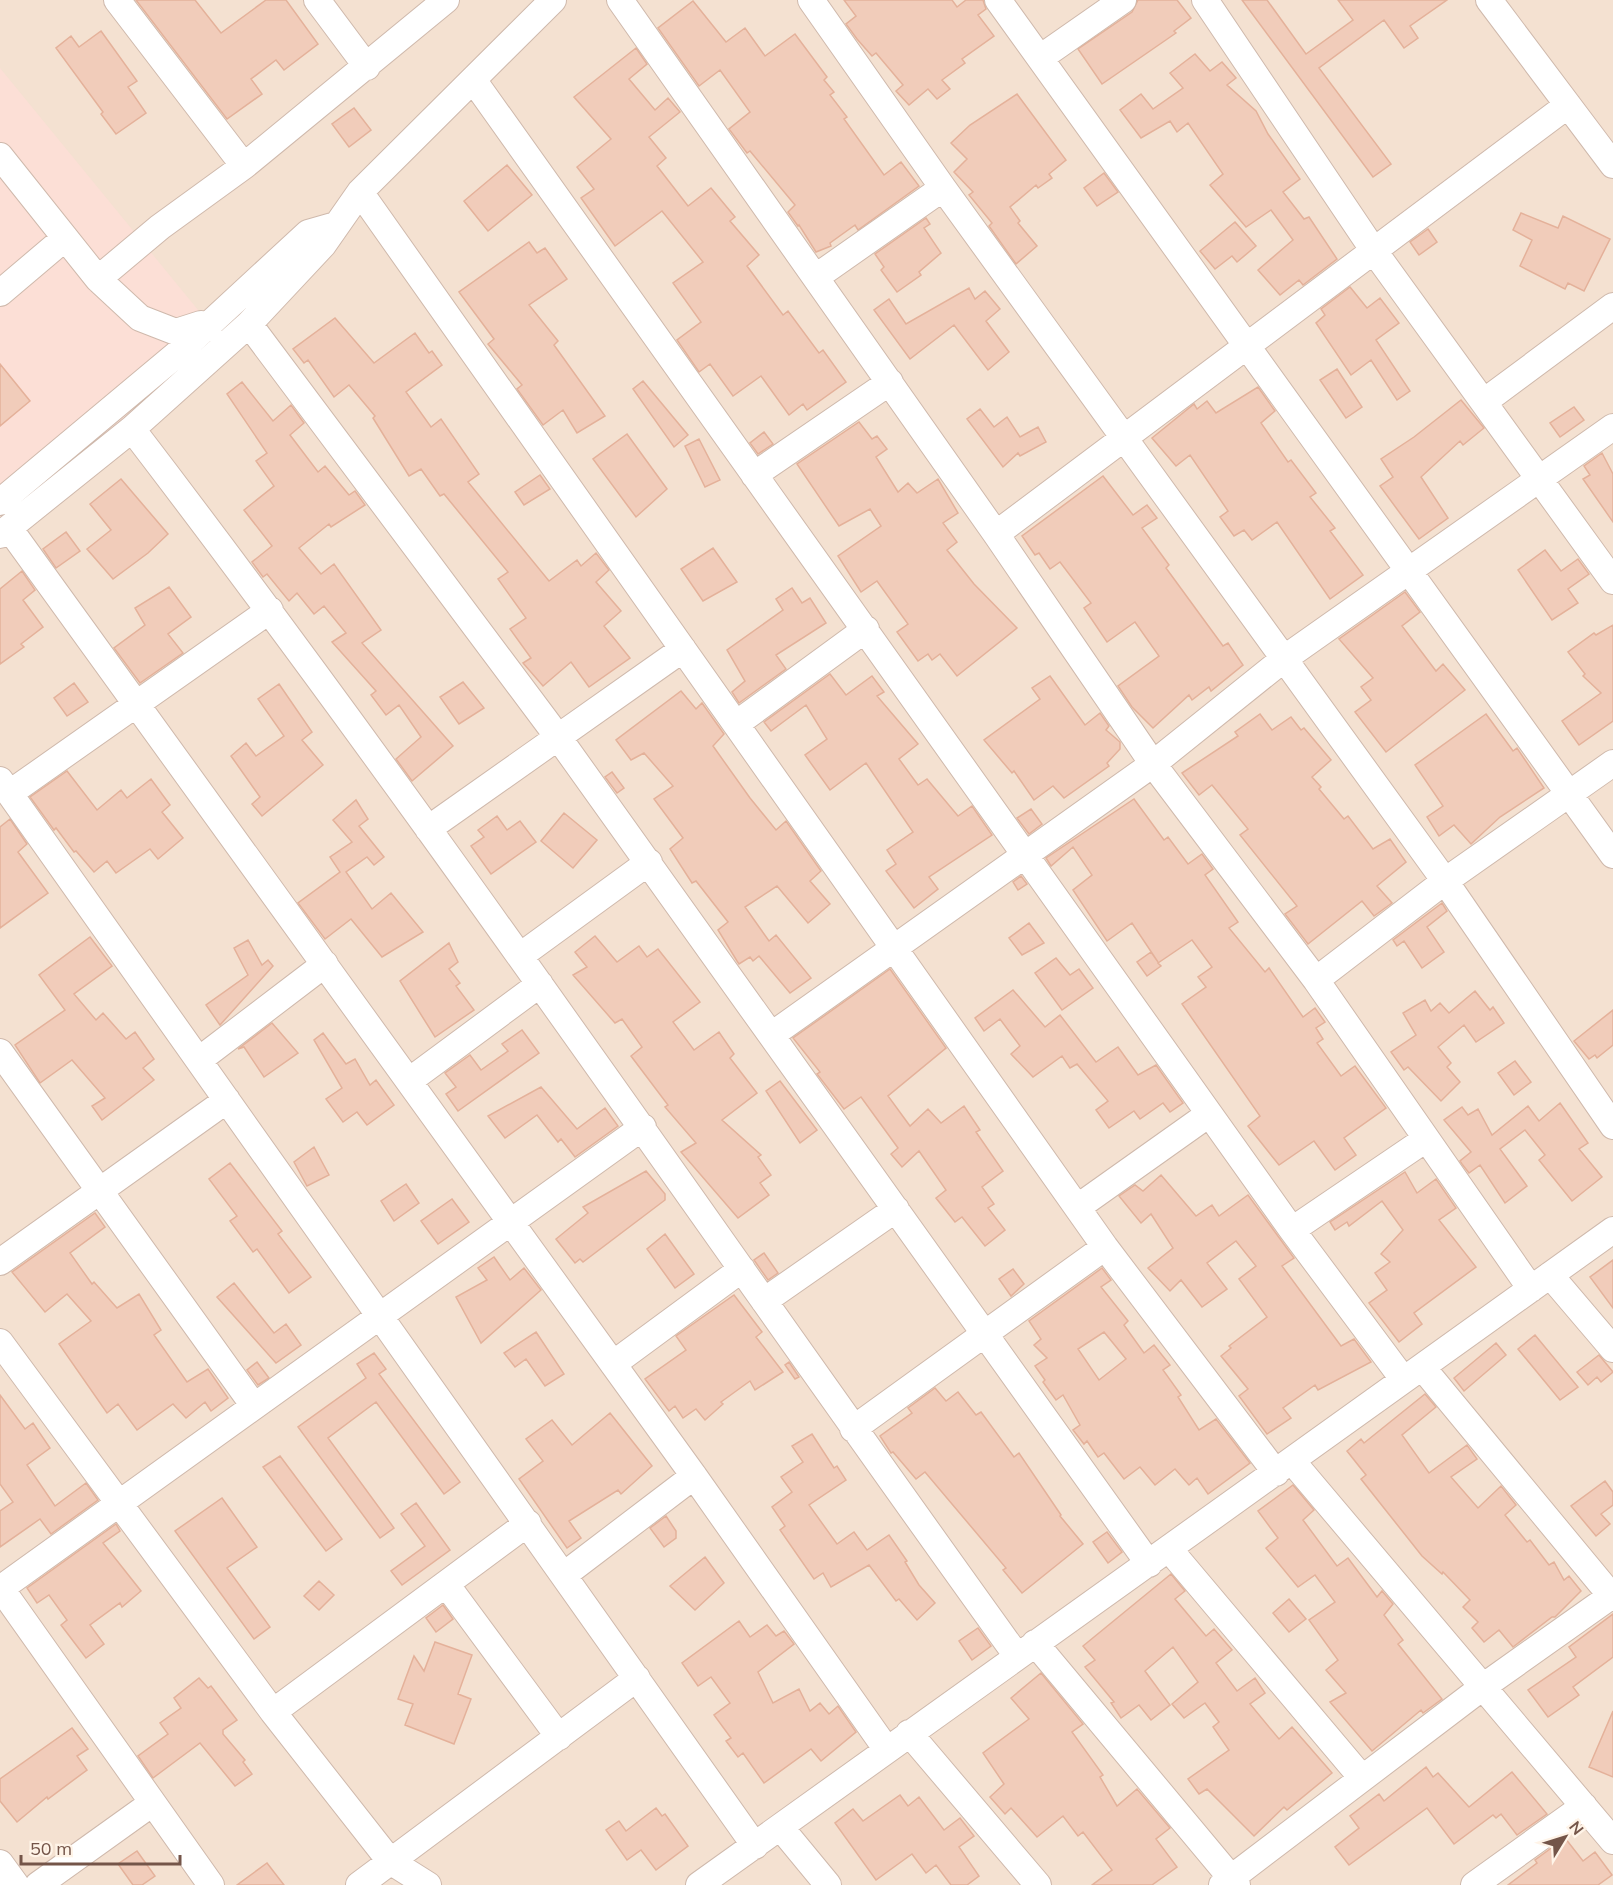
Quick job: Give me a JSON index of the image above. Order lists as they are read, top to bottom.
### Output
{
  "scale_bar": "50 m",
  "north": "top right"
}
